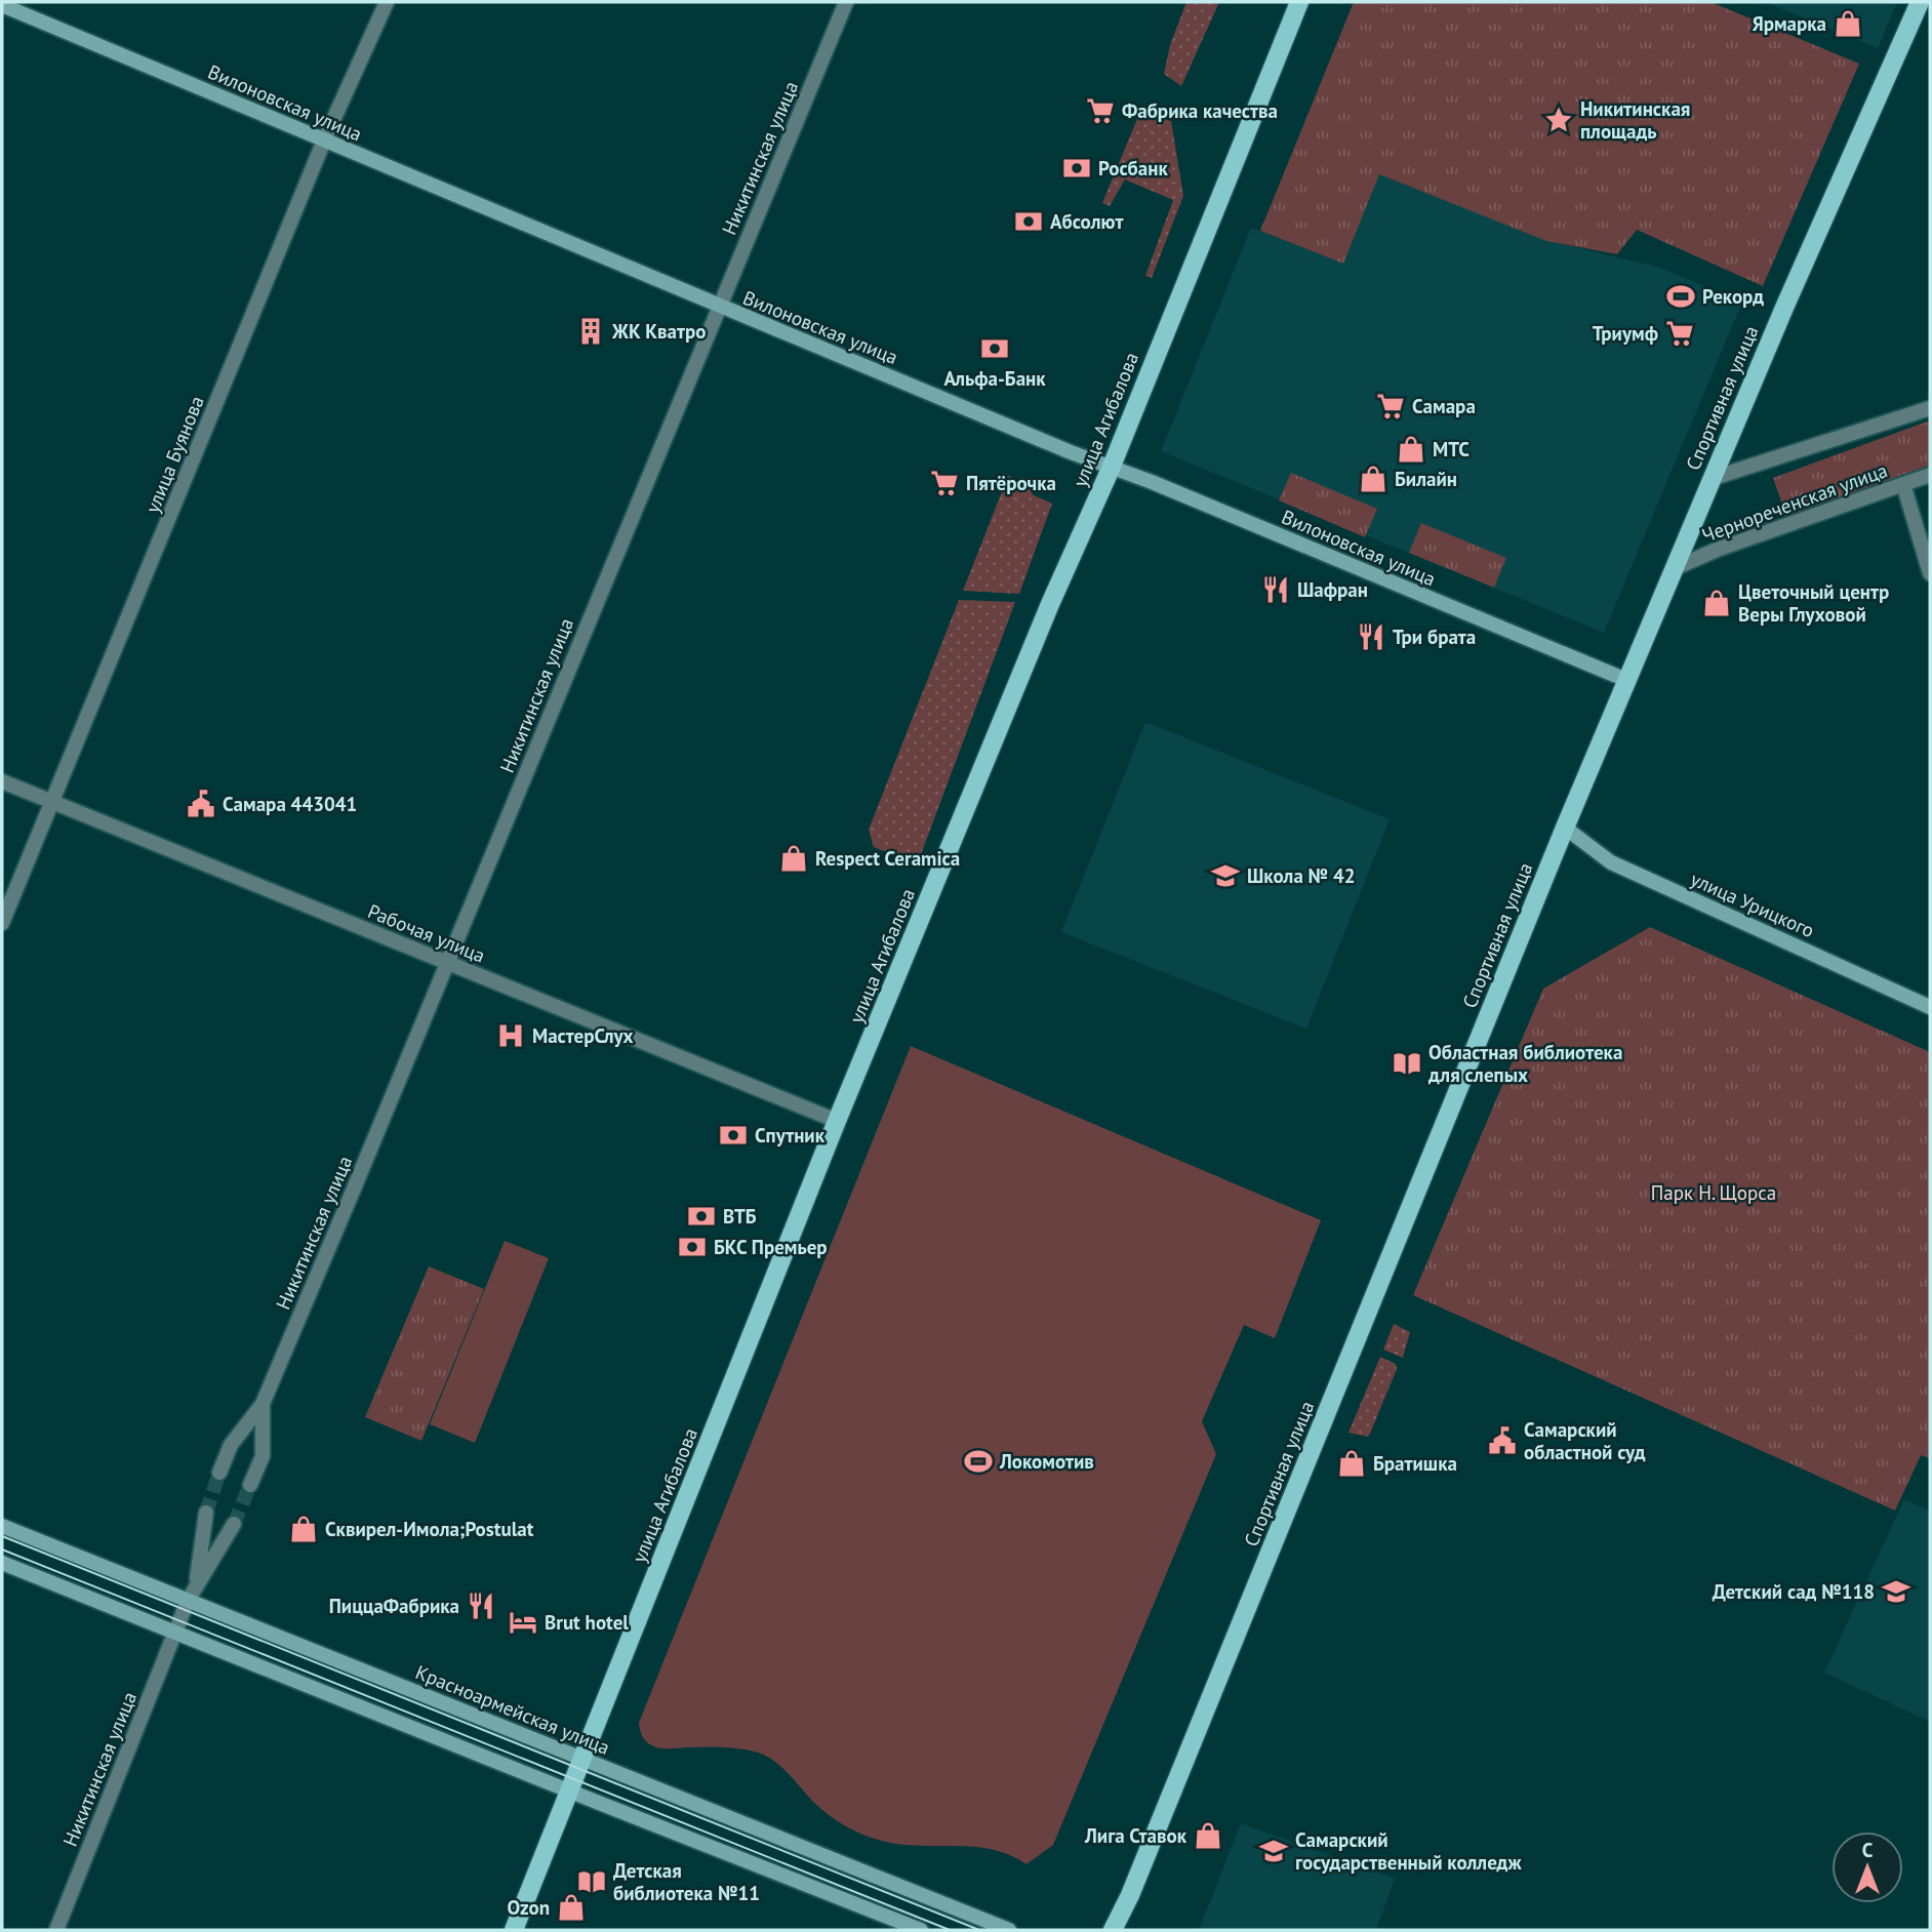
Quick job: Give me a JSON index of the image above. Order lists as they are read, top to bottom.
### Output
{
  "streets": {
    "main road": [
      "Вилоновская улица",
      "Спортивная улица",
      "улица Агибалова",
      "улица Урицкого",
      "Красноармейская улица"
    ],
    "street": [
      "Никитинская улица",
      "улица Буянова",
      "Чернореченская улица",
      "Рабочая улица"
    ]
  },
  "crossings": [
    ["Вилоновская улица", "Никитинская улица"],
    ["Вилоновская улица", "Спортивная улица"],
    ["Вилоновская улица", "улица Агибалова"],
    ["Вилоновская улица", "улица Буянова"],
    ["Никитинская улица", "Рабочая улица"],
    ["Никитинская улица", "Красноармейская улица"],
    ["Спортивная улица", "Чернореченская улица"],
    ["Спортивная улица", "улица Урицкого"],
    ["улица Агибалова", "Рабочая улица"],
    ["улица Агибалова", "Красноармейская улица"],
    ["улица Буянова", "Рабочая улица"]
  ],
  "parks": ["Парк Н. Щорса"],
  "places": {
    "shop": [
      "Ярмарка",
      "МТС",
      "Билайн",
      "Цветочный центр Веры Глуховой",
      "Respect Ceramica",
      "Братишка",
      "Сквирел-Имола;Postulat",
      "Лига Ставок",
      "Ozon"
    ],
    "supermarket": [
      "Фабрика качества",
      "Триумф",
      "Самара",
      "Пятёрочка"
    ],
    "place": ["Никитинская площадь"],
    "bank": [
      "Росбанк",
      "Абсолют",
      "Альфа-Банк",
      "Спутник",
      "ВТБ",
      "БКС Премьер"
    ],
    "sports": ["Рекорд", "Локомотив"],
    "building": ["ЖК Кватро"],
    "restaurant": ["Шафран", "Три брата", "ПиццаФабрика"],
    "public building": ["Самара 443041", "Самарский областной суд"],
    "school or university": ["Школа № 42", "Детский сад №118", "Самарский государственный колледж"],
    "hospital": ["МастерСлух"],
    "library": ["Областная библиотека для слепых", "Детская библиотека №11"],
    "hotel": ["Brut hotel"]
  },
  "north": "top"
}
